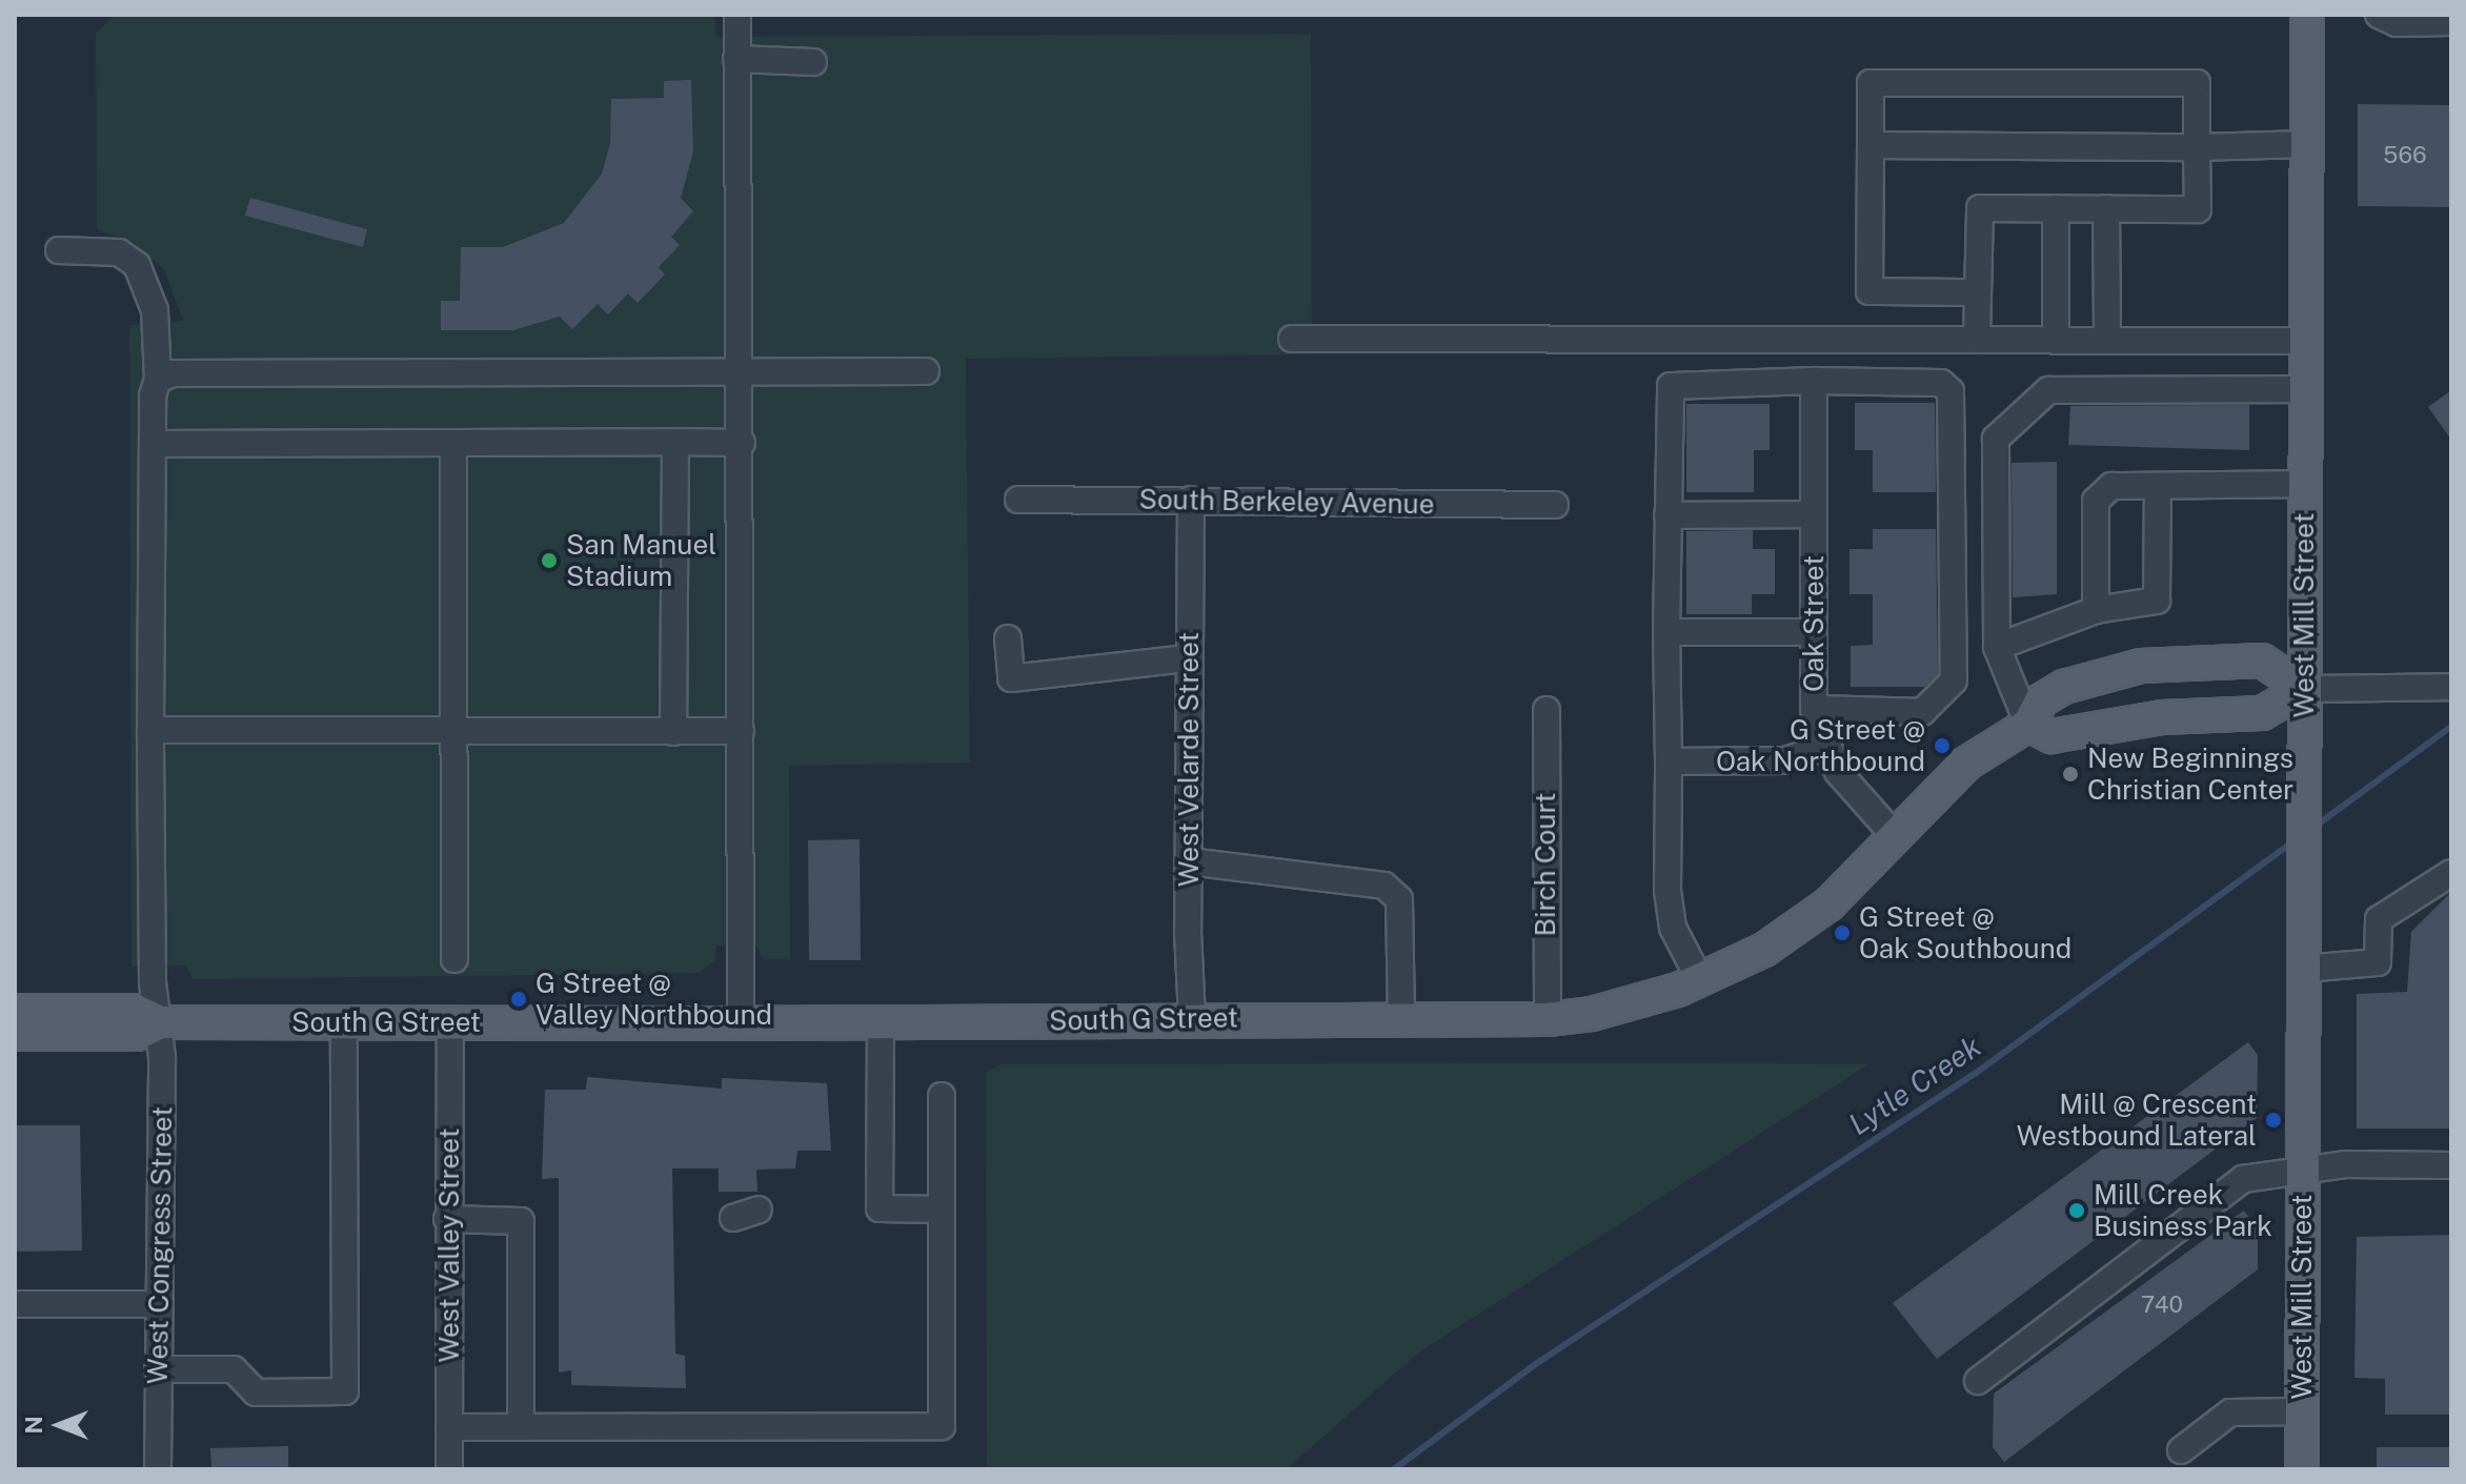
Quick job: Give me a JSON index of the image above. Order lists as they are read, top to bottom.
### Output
{
  "streets": {
    "main road": ["West Mill Street", "South G Street"],
    "street": [
      "South Berkeley Avenue",
      "Oak Street",
      "West Velarde Street",
      "Birch Court",
      "West Congress Street",
      "West Valley Street"
    ]
  },
  "crossings": [
    ["South Berkeley Avenue", "West Velarde Street"],
    ["West Mill Street", "South G Street"],
    ["Oak Street", "South G Street"],
    ["West Velarde Street", "South G Street"],
    ["Birch Court", "South G Street"],
    ["South G Street", "West Congress Street"],
    ["South G Street", "West Valley Street"]
  ],
  "water": ["Lytle Creek"],
  "places": [
    "San Manuel Stadium",
    "G Street @ Oak Northbound",
    "New Beginnings Christian Center",
    "G Street @ Oak Southbound",
    "G Street @ Valley Northbound",
    "Mill @ Crescent Westbound Lateral",
    "Mill Creek Business Park"
  ],
  "house_numbers": ["566", "740"],
  "north": "left"
}
